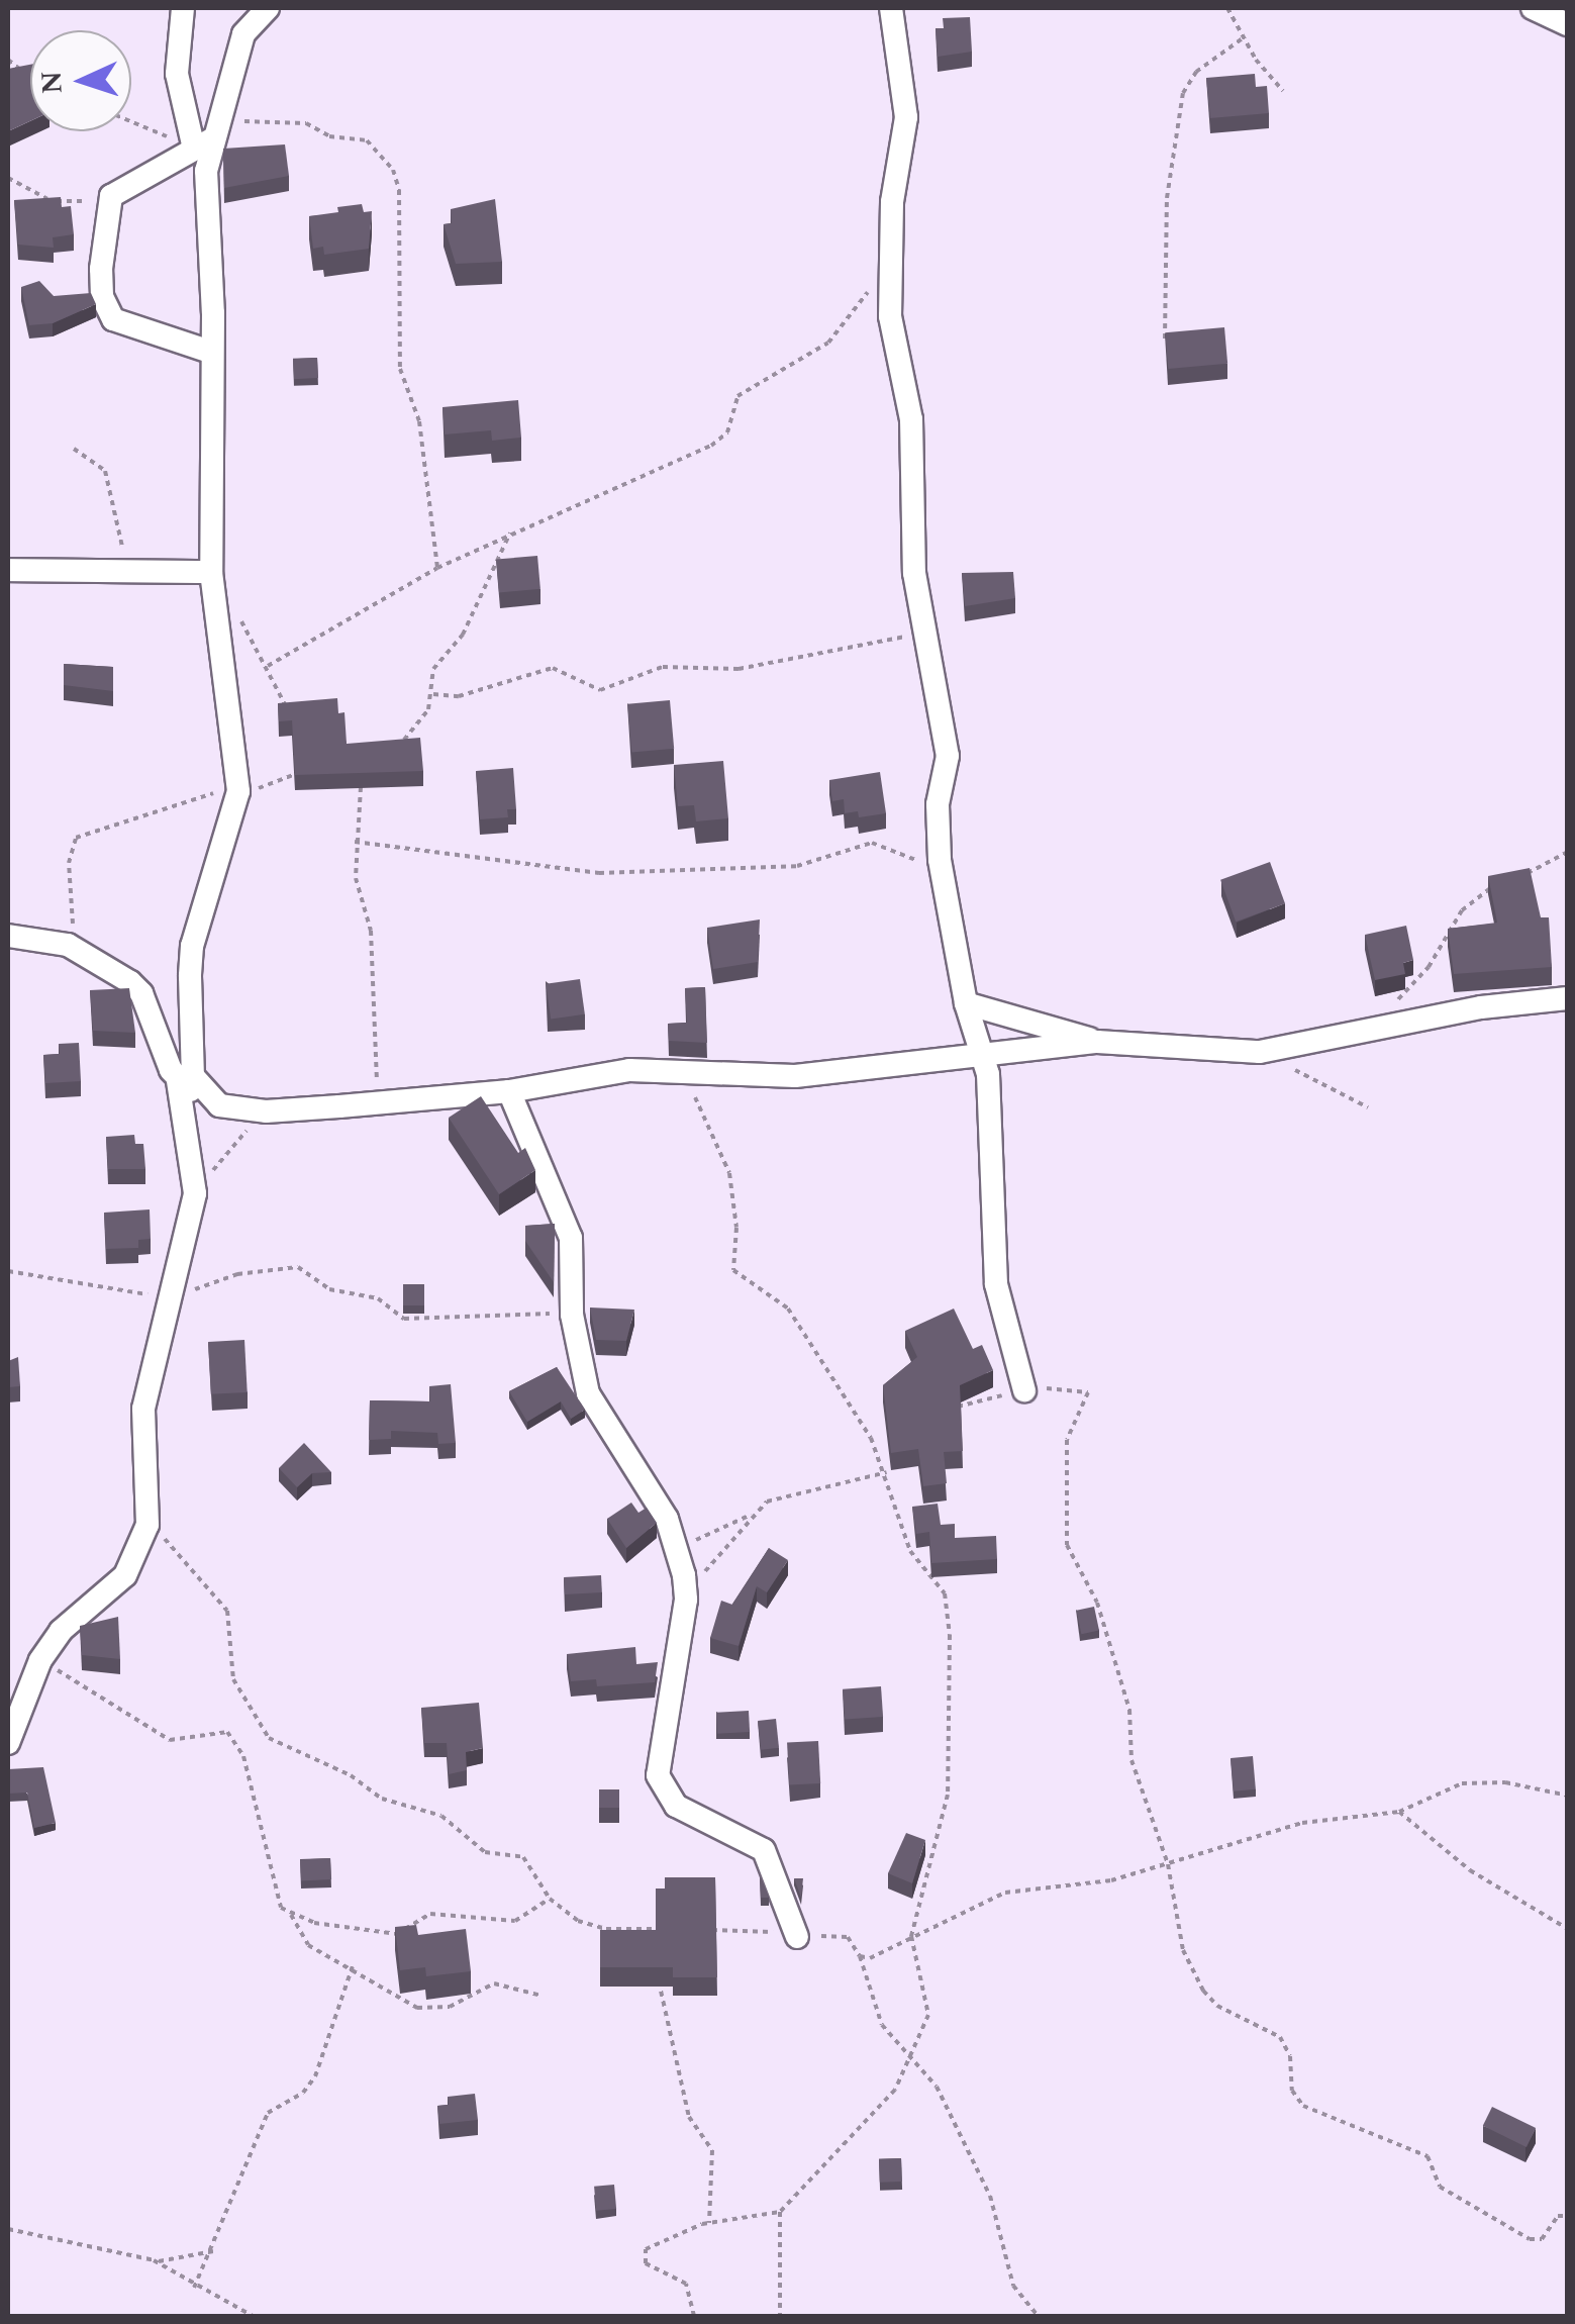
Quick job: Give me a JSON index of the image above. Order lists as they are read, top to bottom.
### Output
{
  "north": "left"
}
